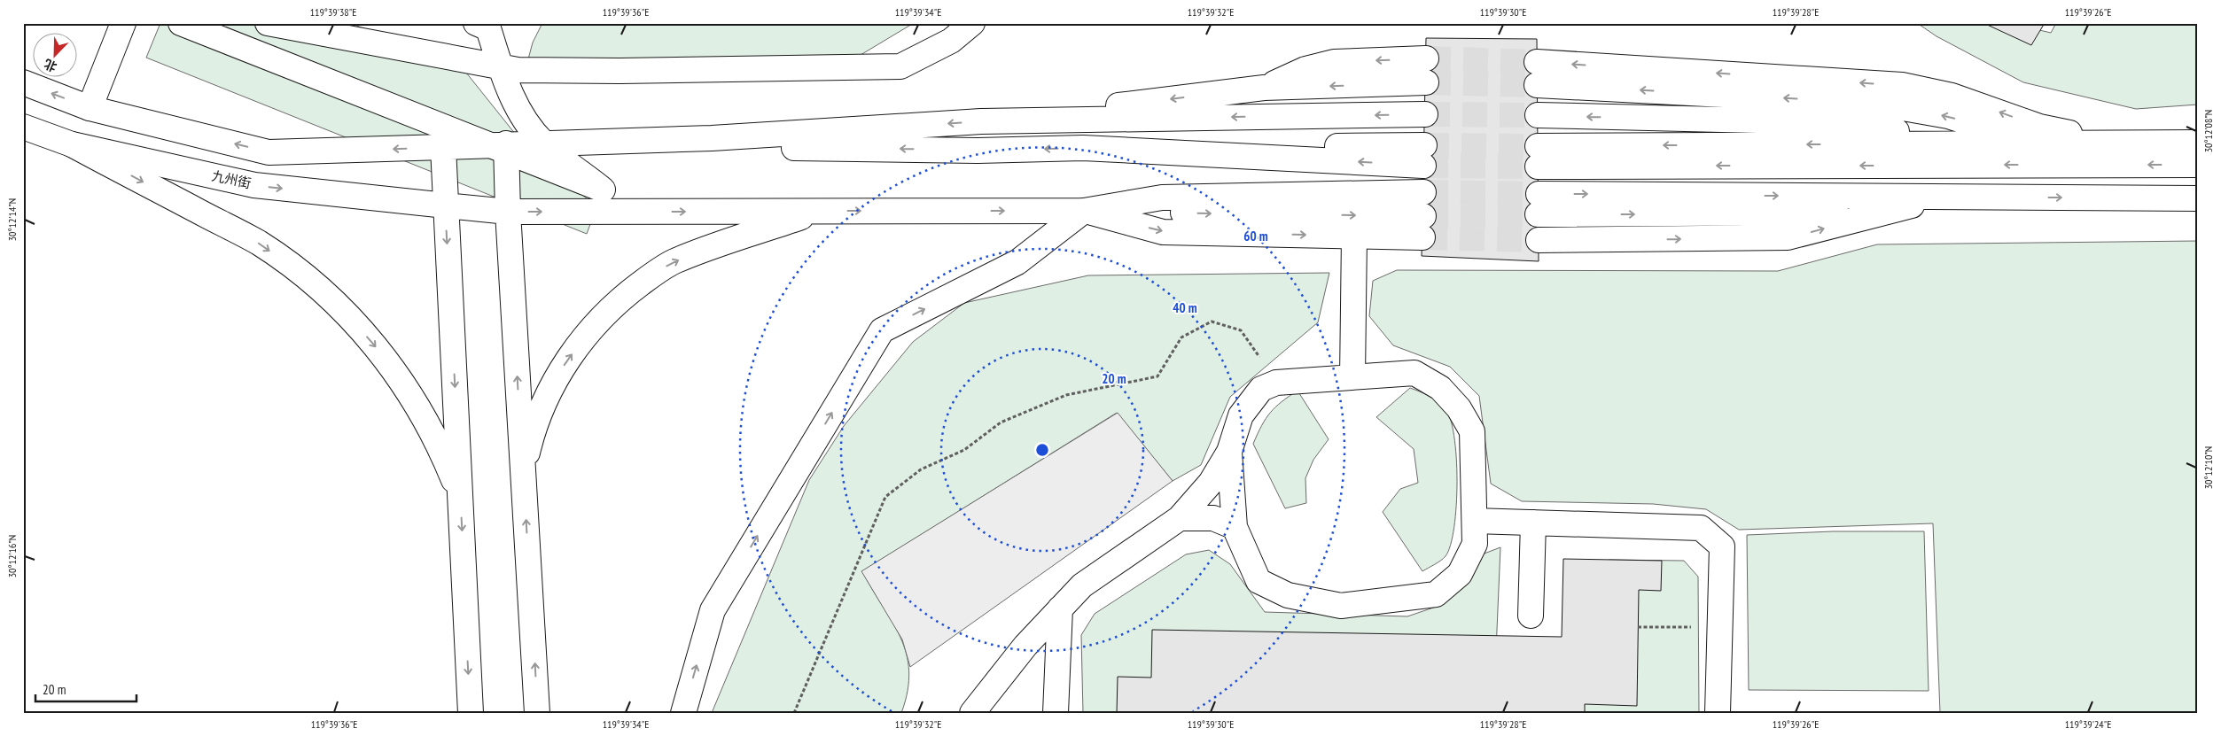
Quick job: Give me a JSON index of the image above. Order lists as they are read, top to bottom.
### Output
{
  "streets": {
    "main road": ["九州街"]
  },
  "scale_bar": "20 m",
  "north": "bottom left",
  "coordinates": [
    "119°39'38\"E",
    "119°39'36\"E",
    "119°39'34\"E",
    "119°39'32\"E",
    "119°39'30\"E",
    "119°39'28\"E",
    "119°39'26\"E",
    "30°12'08\"N",
    "30°12'14\"N",
    "30°12'10\"N",
    "30°12'16\"N",
    "119°39'24\"E"
  ],
  "rings": ["60 m", "40 m", "20 m"]
}
